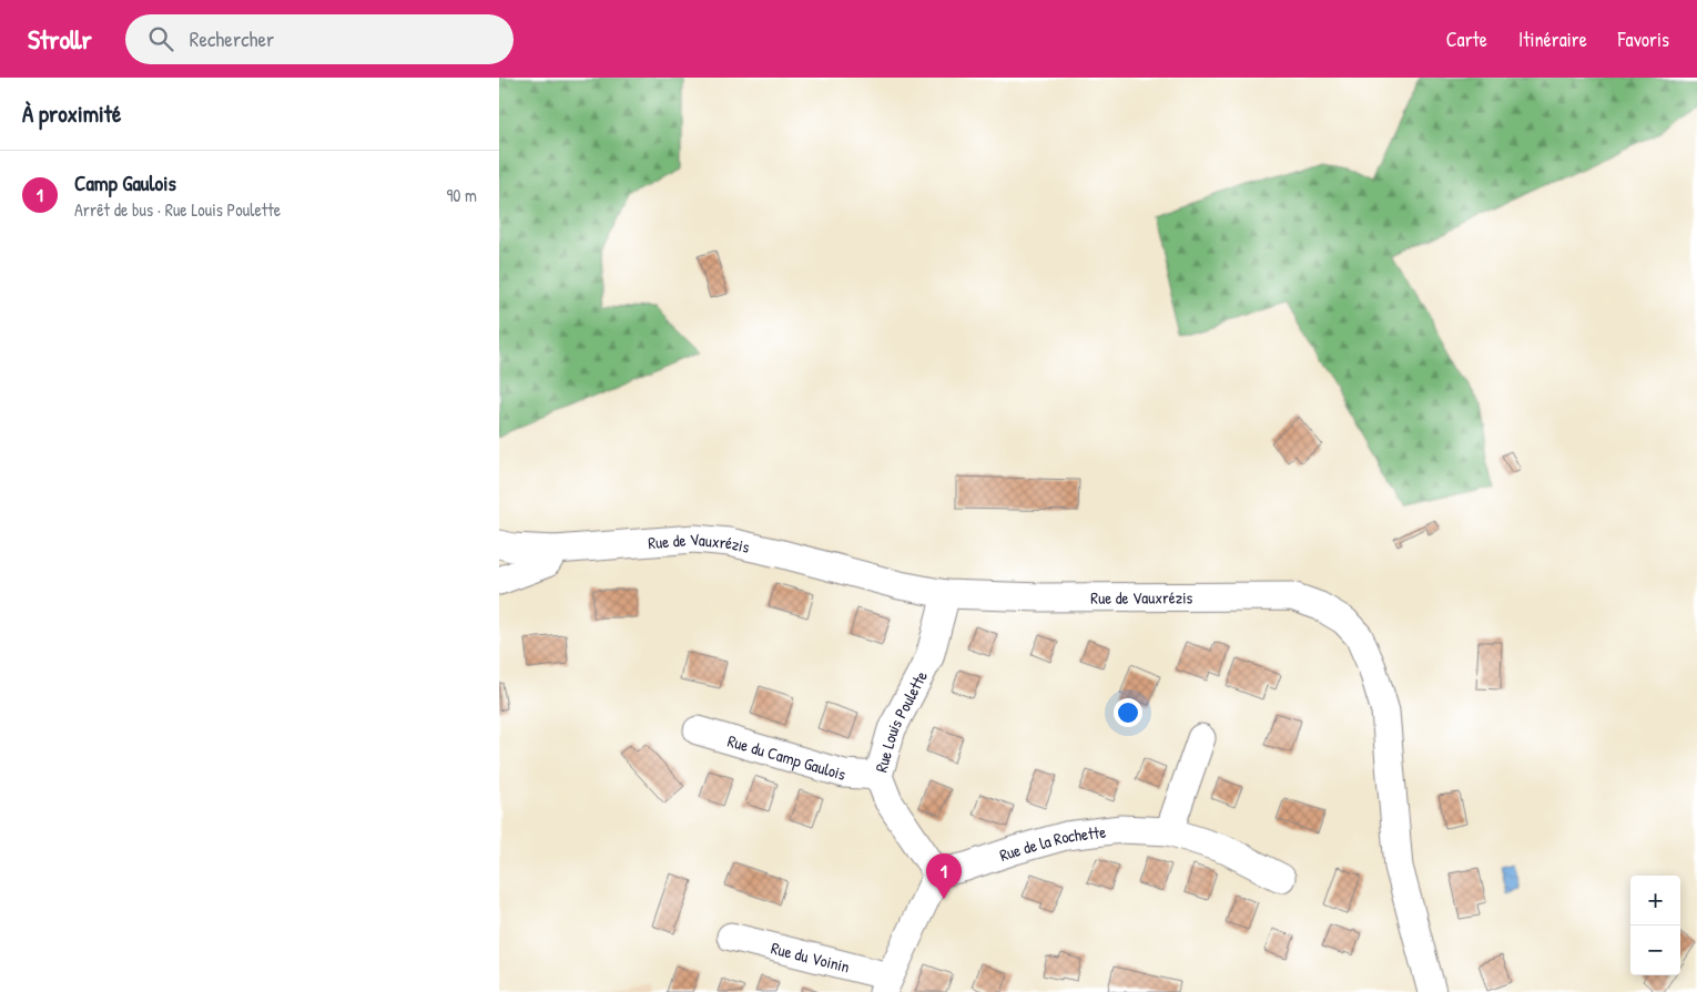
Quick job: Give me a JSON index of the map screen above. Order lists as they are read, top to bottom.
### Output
{
  "streets": {
    "street": [
      "Rue de Vauxrézis",
      "Rue Louis Poulette",
      "Rue du Camp Gaulois",
      "Rue de la Rochette",
      "Rue du Voinin"
    ]
  },
  "crossings": [
    ["Rue de Vauxrézis", "Rue Louis Poulette"],
    ["Rue Louis Poulette", "Rue du Camp Gaulois"],
    ["Rue Louis Poulette", "Rue de la Rochette"]
  ],
  "page": {
    "header": "Strollr",
    "search": "Rechercher",
    "nav": ["Carte", "Itinéraire", "Favoris"],
    "heading": "À proximité",
    "list": [
      {
        "mark": "1",
        "name": "Camp Gaulois",
        "note": "Arrêt de bus · Rue Louis Poulette",
        "value": "90 m"
      }
    ],
    "pins": "1",
    "map_buttons": ["+", "−"]
  }
}
